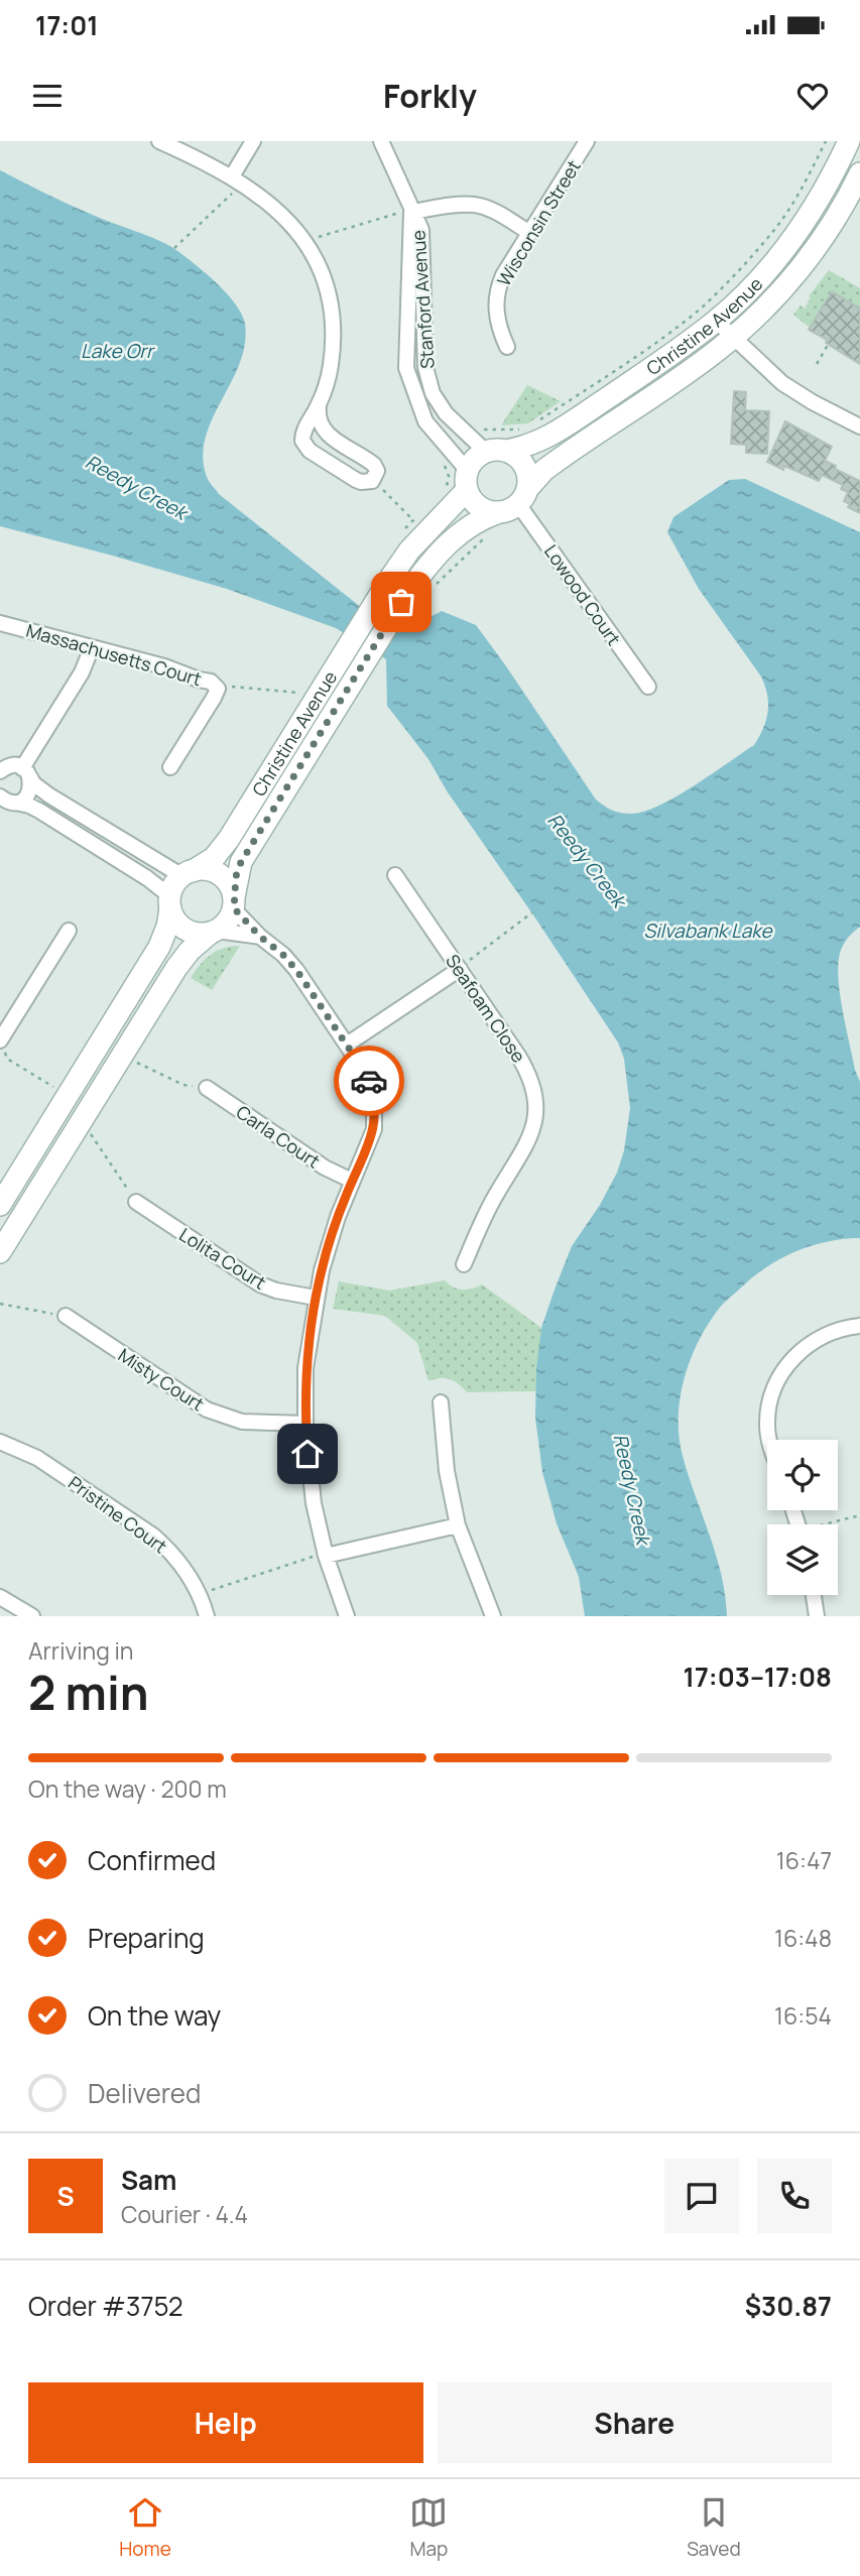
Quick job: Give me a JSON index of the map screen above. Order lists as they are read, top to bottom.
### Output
{
  "streets": {
    "main road": ["Christine Avenue"],
    "street": [
      "Wisconsin Street",
      "Stanford Avenue",
      "Lowood Court",
      "Massachusetts Court",
      "Seafoam Close",
      "Carla Court",
      "Lolita Court",
      "Misty Court",
      "Pristine Court"
    ]
  },
  "crossings": [
    ["Stanford Avenue", "Christine Avenue"],
    ["Stanford Avenue", "Lowood Court"],
    ["Christine Avenue", "Lowood Court"]
  ],
  "water": ["Lake Orr", "Reedy Creek", "Silvabank Lake"],
  "page": {
    "status": "17:01",
    "header": "Forkly",
    "heading": ["2 min", "Arriving in", "17:03–17:08"],
    "panel": [
      "Sam",
      "Courier · 4.4",
      "Order #3752",
      "$30.87"
    ],
    "bar": "On the way · 200 m",
    "list": [
      ["Confirmed", "16:47"],
      ["Preparing", "16:48"],
      ["On the way", "16:54"],
      "Delivered"
    ],
    "round": "S",
    "buttons": ["Help", "Share"],
    "tabs": ["Home", "Map", "Saved"]
  }
}
